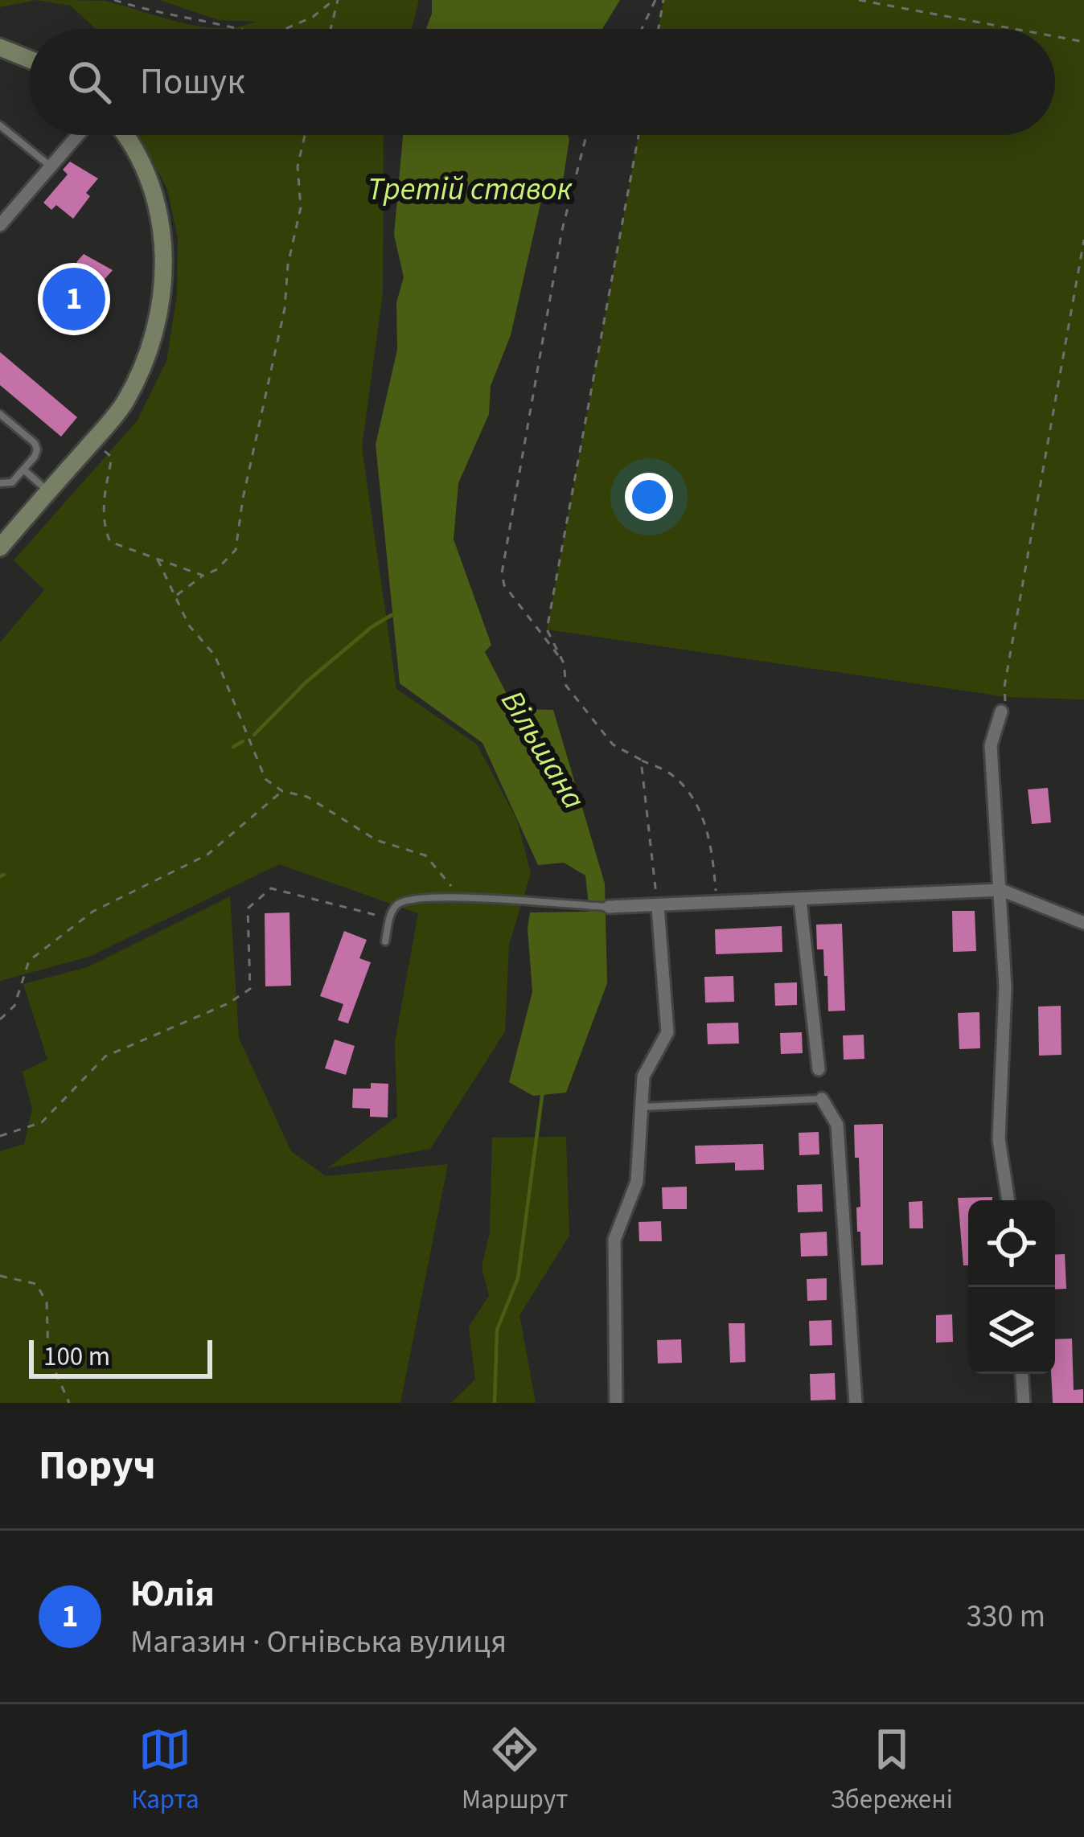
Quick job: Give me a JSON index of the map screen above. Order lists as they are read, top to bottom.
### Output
{
  "water": ["Третій ставок", "Вільшана"],
  "scale_bar": "100 m",
  "page": {
    "search": "Пошук",
    "pins": "1",
    "scale": "100 m",
    "heading": "Поруч",
    "list": [
      {
        "mark": "1",
        "name": "Юлія",
        "note": "Магазин · Огнівська вулиця",
        "value": "330 m"
      }
    ],
    "nav": ["Карта", "Маршрут", "Збережені"]
  }
}
